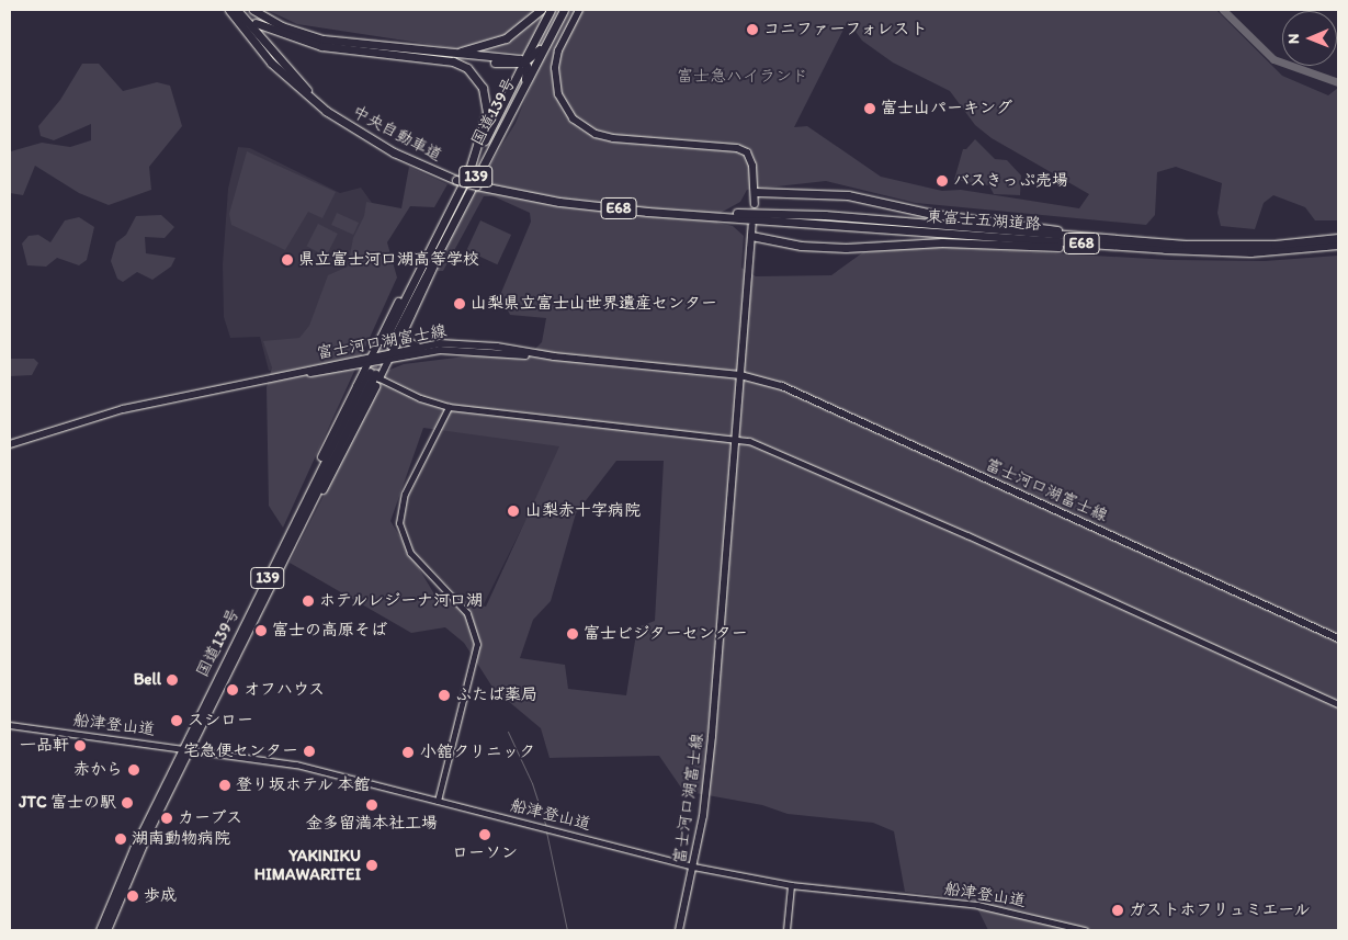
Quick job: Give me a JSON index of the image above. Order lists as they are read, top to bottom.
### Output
{
  "streets": {
    "highway": [
      "国道139号",
      "中央自動車道",
      "139",
      "E68",
      "東富士五湖道路"
    ],
    "main road": ["富士河口湖富士線"],
    "street": ["船津登山道"]
  },
  "crossings": [
    ["国道139号", "富士河口湖富士線"],
    ["国道139号", "船津登山道"],
    ["中央自動車道", "東富士五湖道路"],
    ["E68", "東富士五湖道路"],
    ["富士河口湖富士線", "船津登山道"]
  ],
  "parks": ["富士急ハイランド"],
  "places": [
    "コニファーフォレスト",
    "富士山パーキング",
    "バスきっぷ売場",
    "県立富士河口湖高等学校",
    "山梨県立富士山世界遺産センター",
    "山梨赤十字病院",
    "ホテルレジーナ河口湖",
    "富士の高原そば",
    "富士ビジターセンター",
    "Bell",
    "オフハウス",
    "ふたば薬局",
    "スシロー",
    "一品軒",
    "宅急便センター",
    "小舘クリニック",
    "赤から",
    "登り坂ホテル 本館",
    "JTC 富士の駅",
    "金多留満本社工場",
    "カーブス",
    "ローソン",
    "湖南動物病院",
    "YAKINIKU HIMAWARITEI",
    "歩成",
    "ガストホフリュミエール"
  ],
  "north": "left"
}
